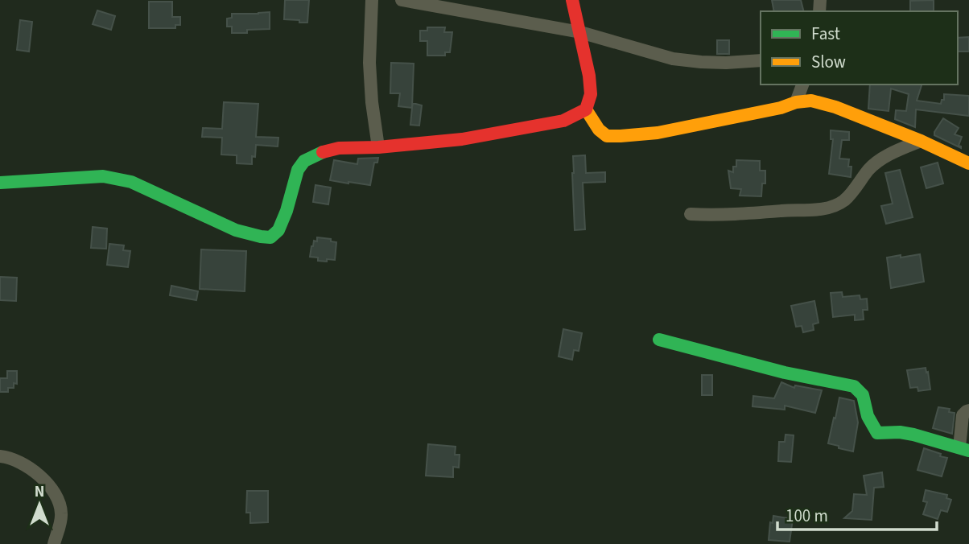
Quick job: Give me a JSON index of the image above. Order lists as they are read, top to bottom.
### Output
{
  "legend": ["Fast", "Slow"],
  "scale_bar": "100 m",
  "north": "top"
}
